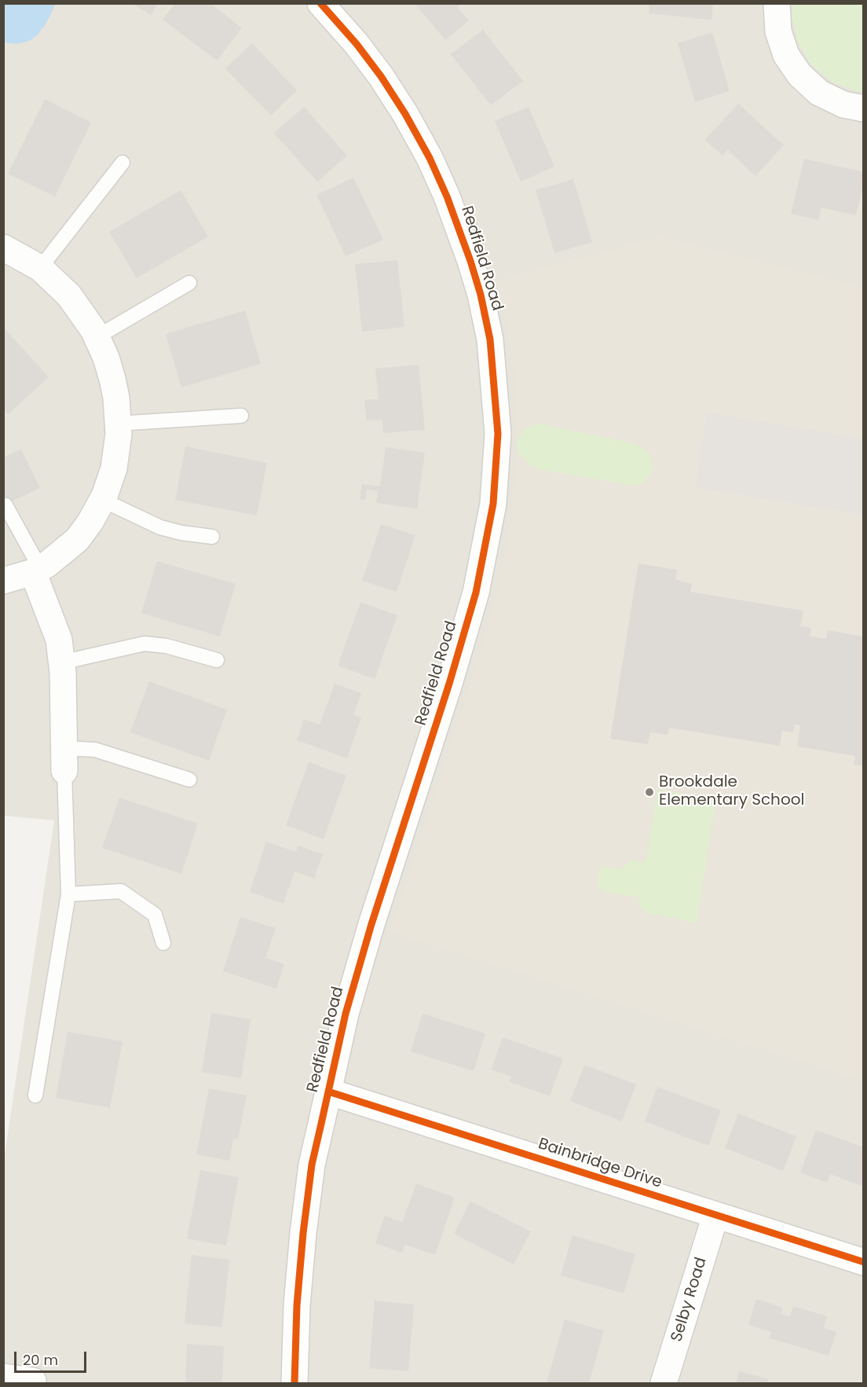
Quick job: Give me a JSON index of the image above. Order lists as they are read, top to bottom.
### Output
{
  "streets": {
    "street": ["Redfield Road", "Bainbridge Drive", "Selby Road"]
  },
  "crossings": [
    ["Redfield Road", "Bainbridge Drive"],
    ["Bainbridge Drive", "Selby Road"]
  ],
  "places": ["Brookdale Elementary School"],
  "scale_bar": "20 m"
}
